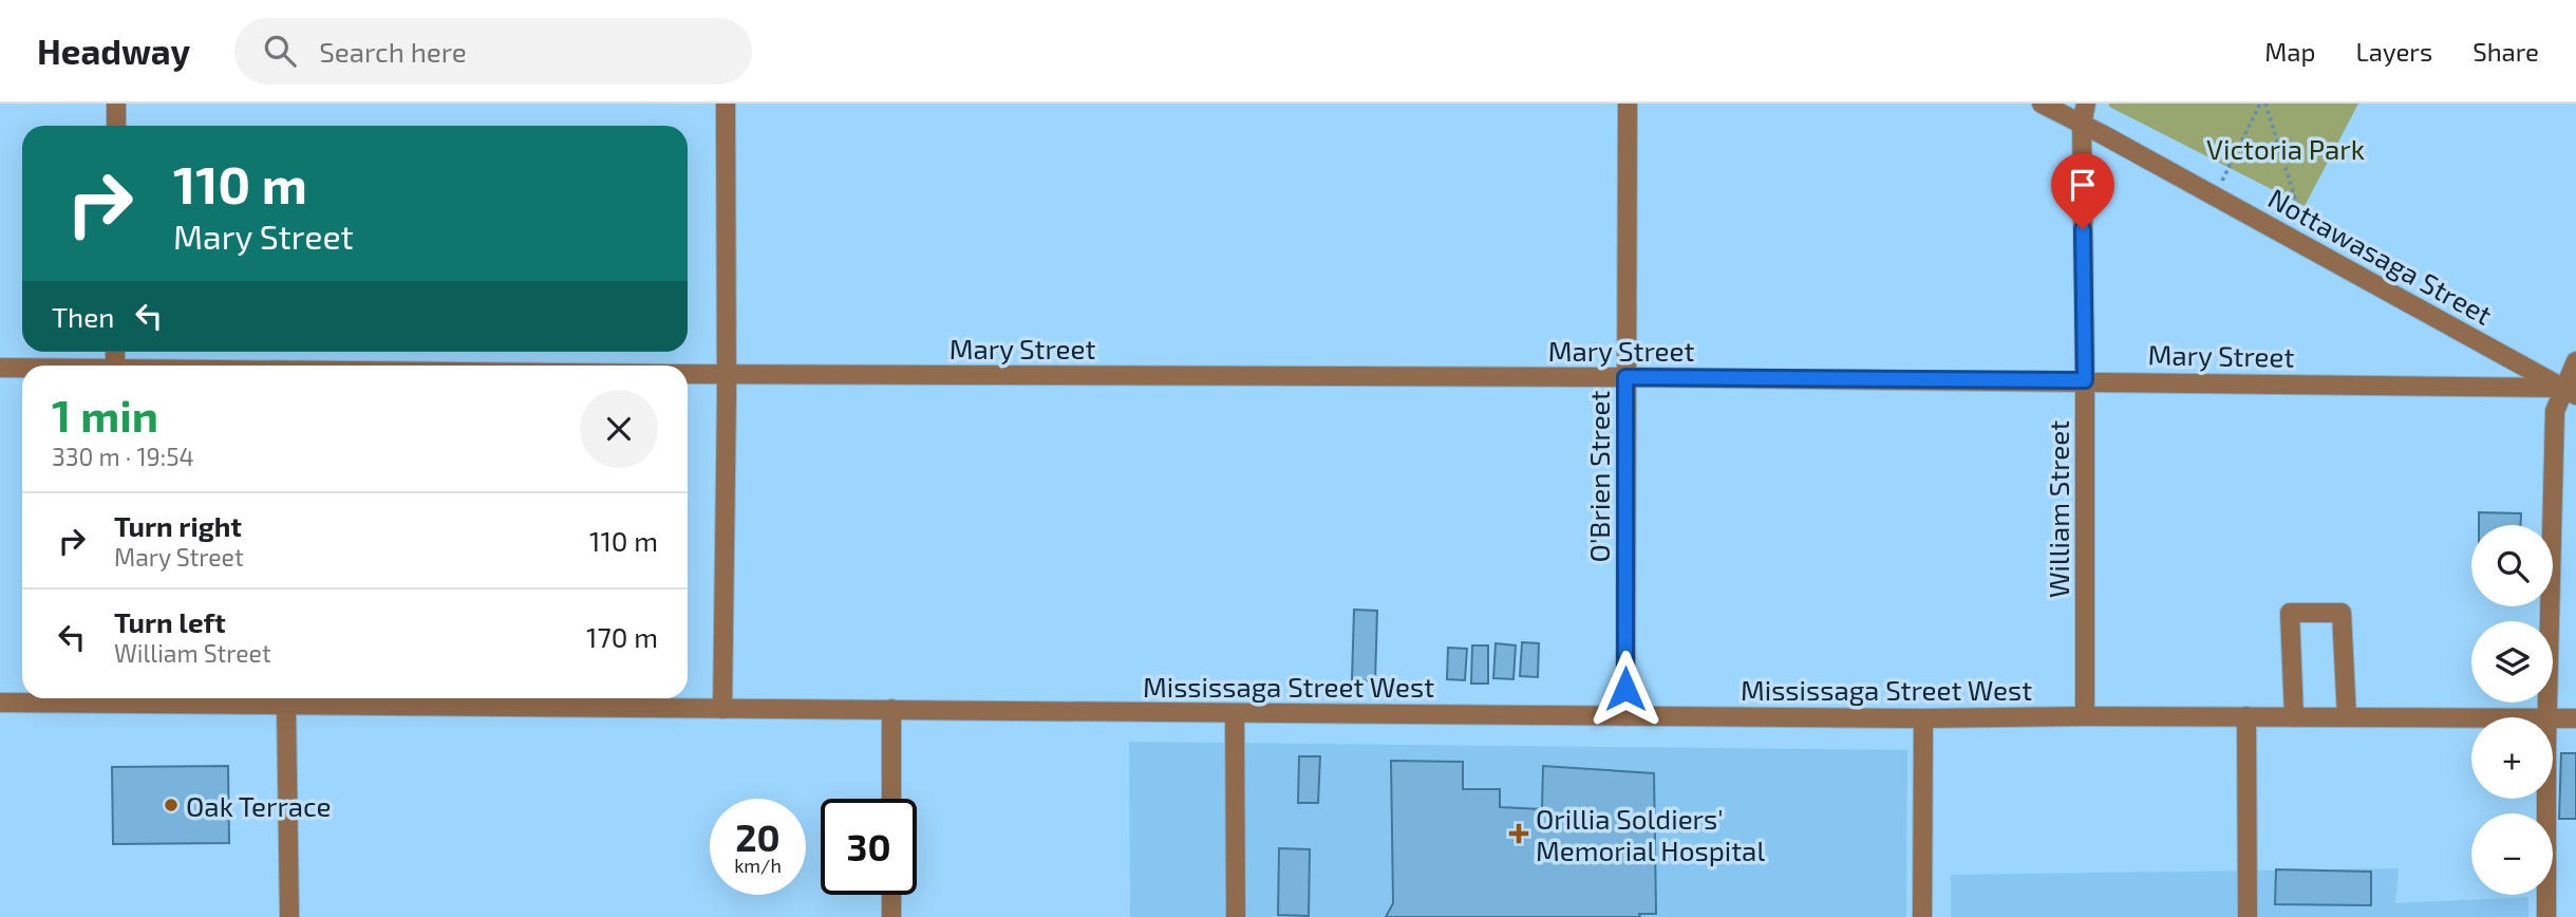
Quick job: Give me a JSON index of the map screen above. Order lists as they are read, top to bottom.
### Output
{
  "streets": {
    "street": [
      "Nottawasaga Street",
      "Mary Street",
      "O'Brien Street",
      "William Street",
      "Mississaga Street West"
    ]
  },
  "crossings": [
    ["Nottawasaga Street", "Mary Street"],
    ["Nottawasaga Street", "William Street"],
    ["Mary Street", "O'Brien Street"],
    ["Mary Street", "William Street"],
    ["O'Brien Street", "Mississaga Street West"],
    ["William Street", "Mississaga Street West"]
  ],
  "parks": ["Victoria Park"],
  "places": {
    "other": ["Oak Terrace"],
    "health": ["Orillia Soldiers' Memorial Hospital"]
  },
  "page": {
    "header": "Headway",
    "search": "Search here",
    "nav": ["Map", "Layers", "Share"],
    "turn": ["110 m", "Mary Street"],
    "then": "Then",
    "heading": ["1 min", "330 m · 19:54"],
    "list": [
      {
        "name": "Turn right",
        "note": "Mary Street",
        "value": "110 m"
      },
      {
        "name": "Turn left",
        "note": "William Street",
        "value": "170 m"
      }
    ],
    "map_buttons": ["+", "−"],
    "speed": "20 km/h",
    "limit": "30"
  }
}
